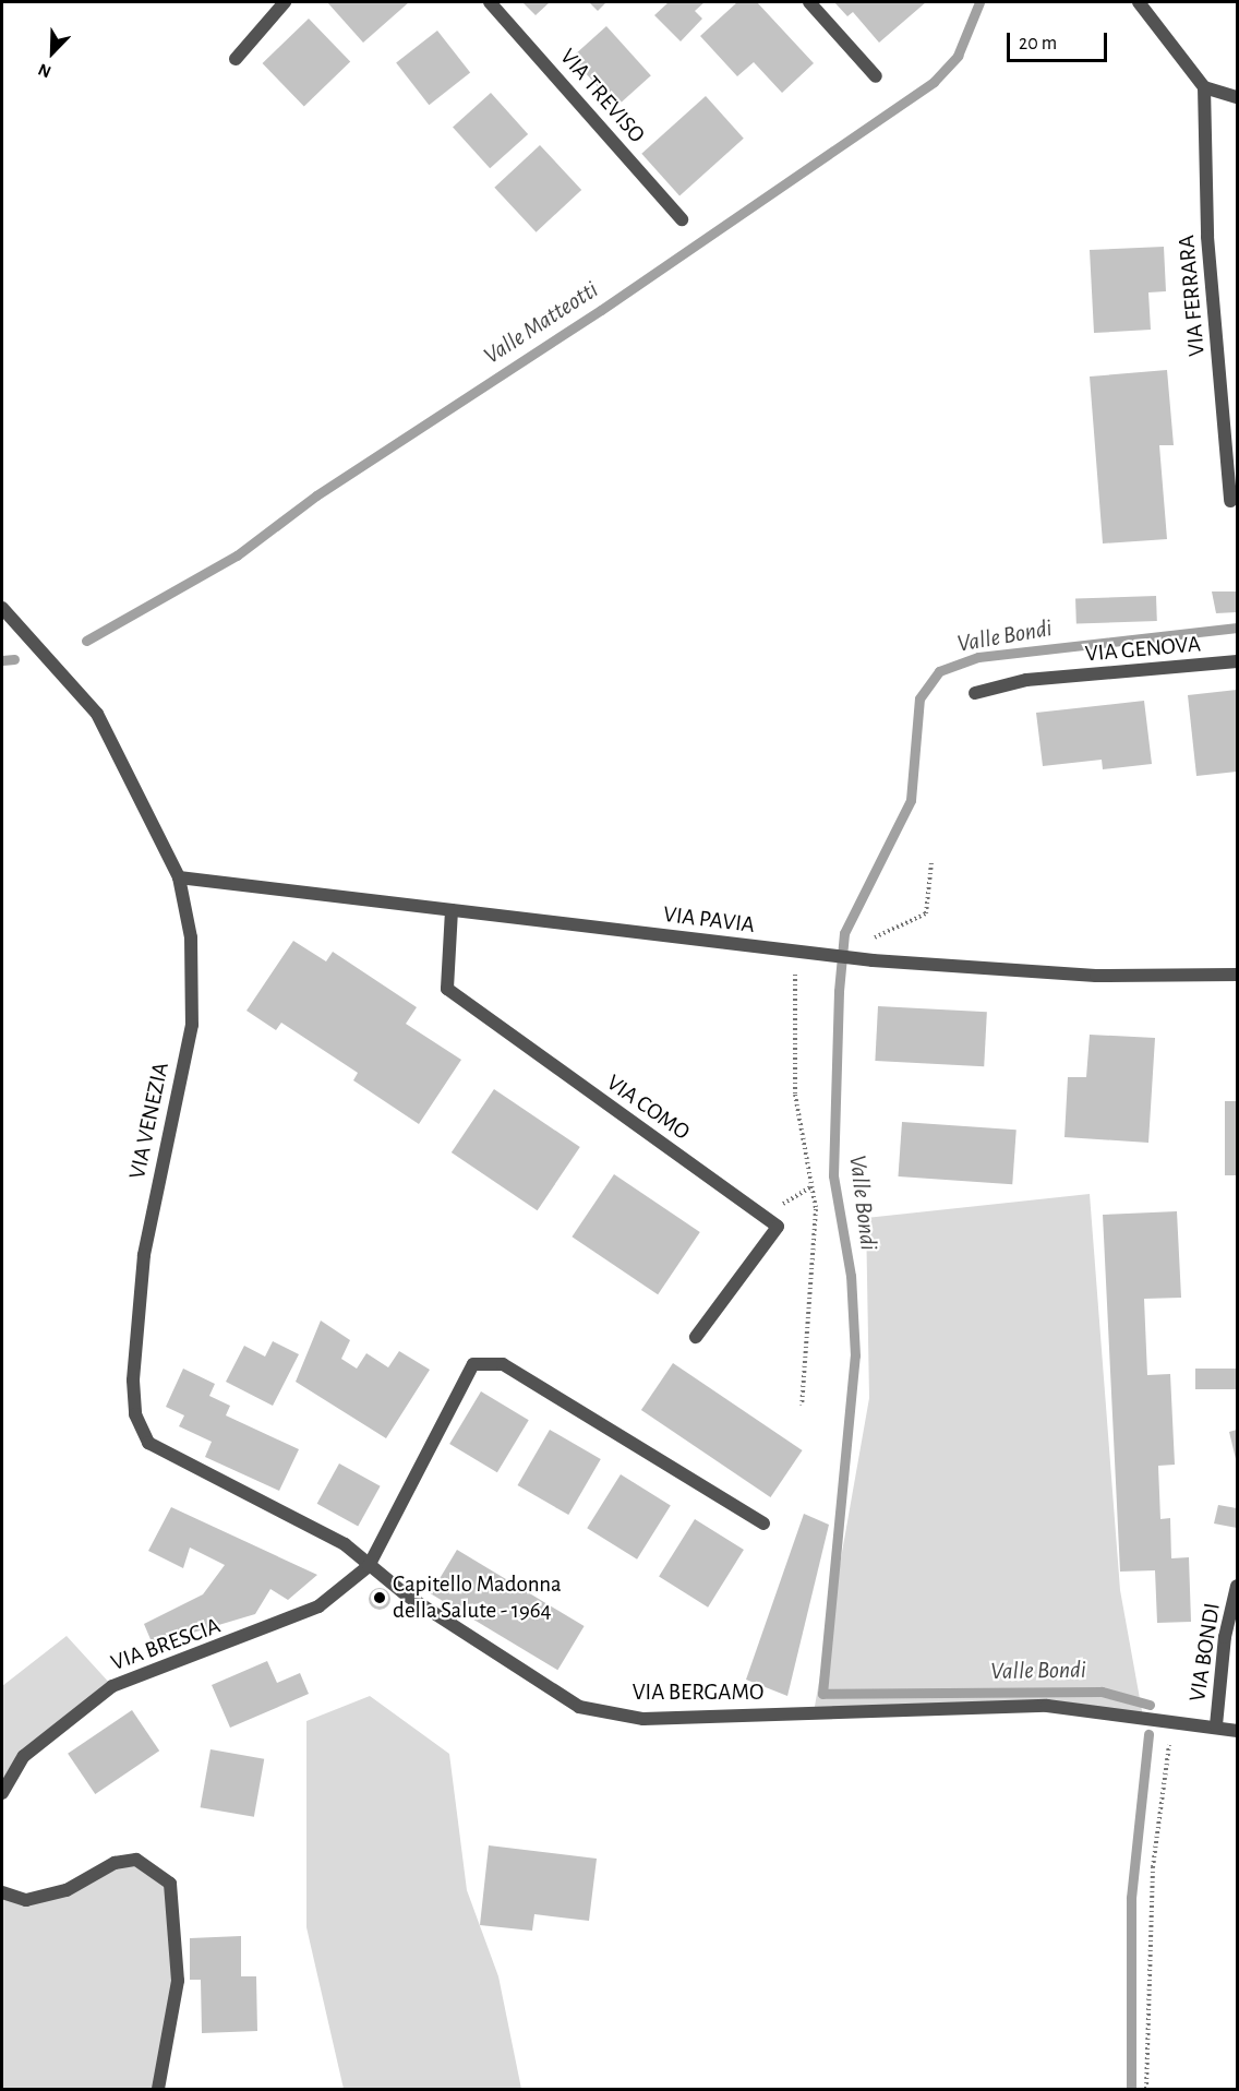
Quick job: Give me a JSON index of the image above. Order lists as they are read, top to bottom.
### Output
{
  "streets": {
    "street": [
      "VIA TREVISO",
      "VIA FERRARA",
      "VIA GENOVA",
      "VIA PAVIA",
      "VIA COMO",
      "VIA VENEZIA",
      "VIA BRESCIA",
      "VIA BONDI",
      "VIA BERGAMO"
    ]
  },
  "crossings": [
    ["VIA PAVIA", "VIA COMO"],
    ["VIA PAVIA", "VIA VENEZIA"],
    ["VIA VENEZIA", "VIA BRESCIA"],
    ["VIA VENEZIA", "VIA BERGAMO"],
    ["VIA BRESCIA", "VIA BERGAMO"],
    ["VIA BONDI", "VIA BERGAMO"]
  ],
  "water": ["Valle Matteotti", "Valle Bondi"],
  "places": ["Capitello Madonna della Salute - 1964"],
  "scale_bar": "20 m",
  "north": "bottom left"
}
